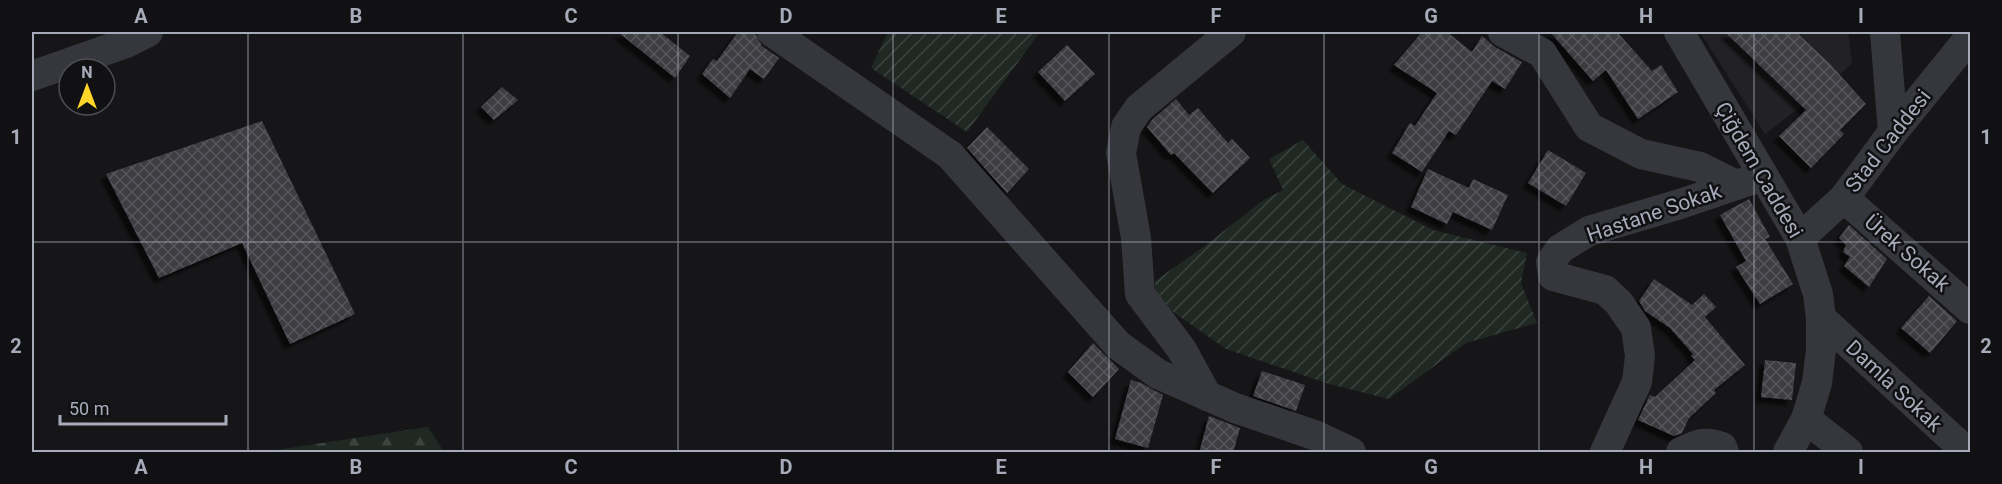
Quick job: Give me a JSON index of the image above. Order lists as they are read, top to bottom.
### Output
{
  "streets": {
    "street": [
      "Stad Caddesi",
      "Çiğdem Caddesi",
      "Hastane Sokak",
      "Ürek Sokak",
      "Damla Sokak"
    ]
  },
  "crossings": [
    ["Stad Caddesi", "Çiğdem Caddesi"],
    ["Stad Caddesi", "Ürek Sokak"],
    ["Çiğdem Caddesi", "Hastane Sokak"],
    ["Çiğdem Caddesi", "Damla Sokak"]
  ],
  "scale_bar": "50 m",
  "north": "top",
  "grid": {
    "columns": [
      "A",
      "B",
      "C",
      "D",
      "E",
      "F",
      "G",
      "H",
      "I"
    ],
    "rows": ["1", "2"]
  }
}
